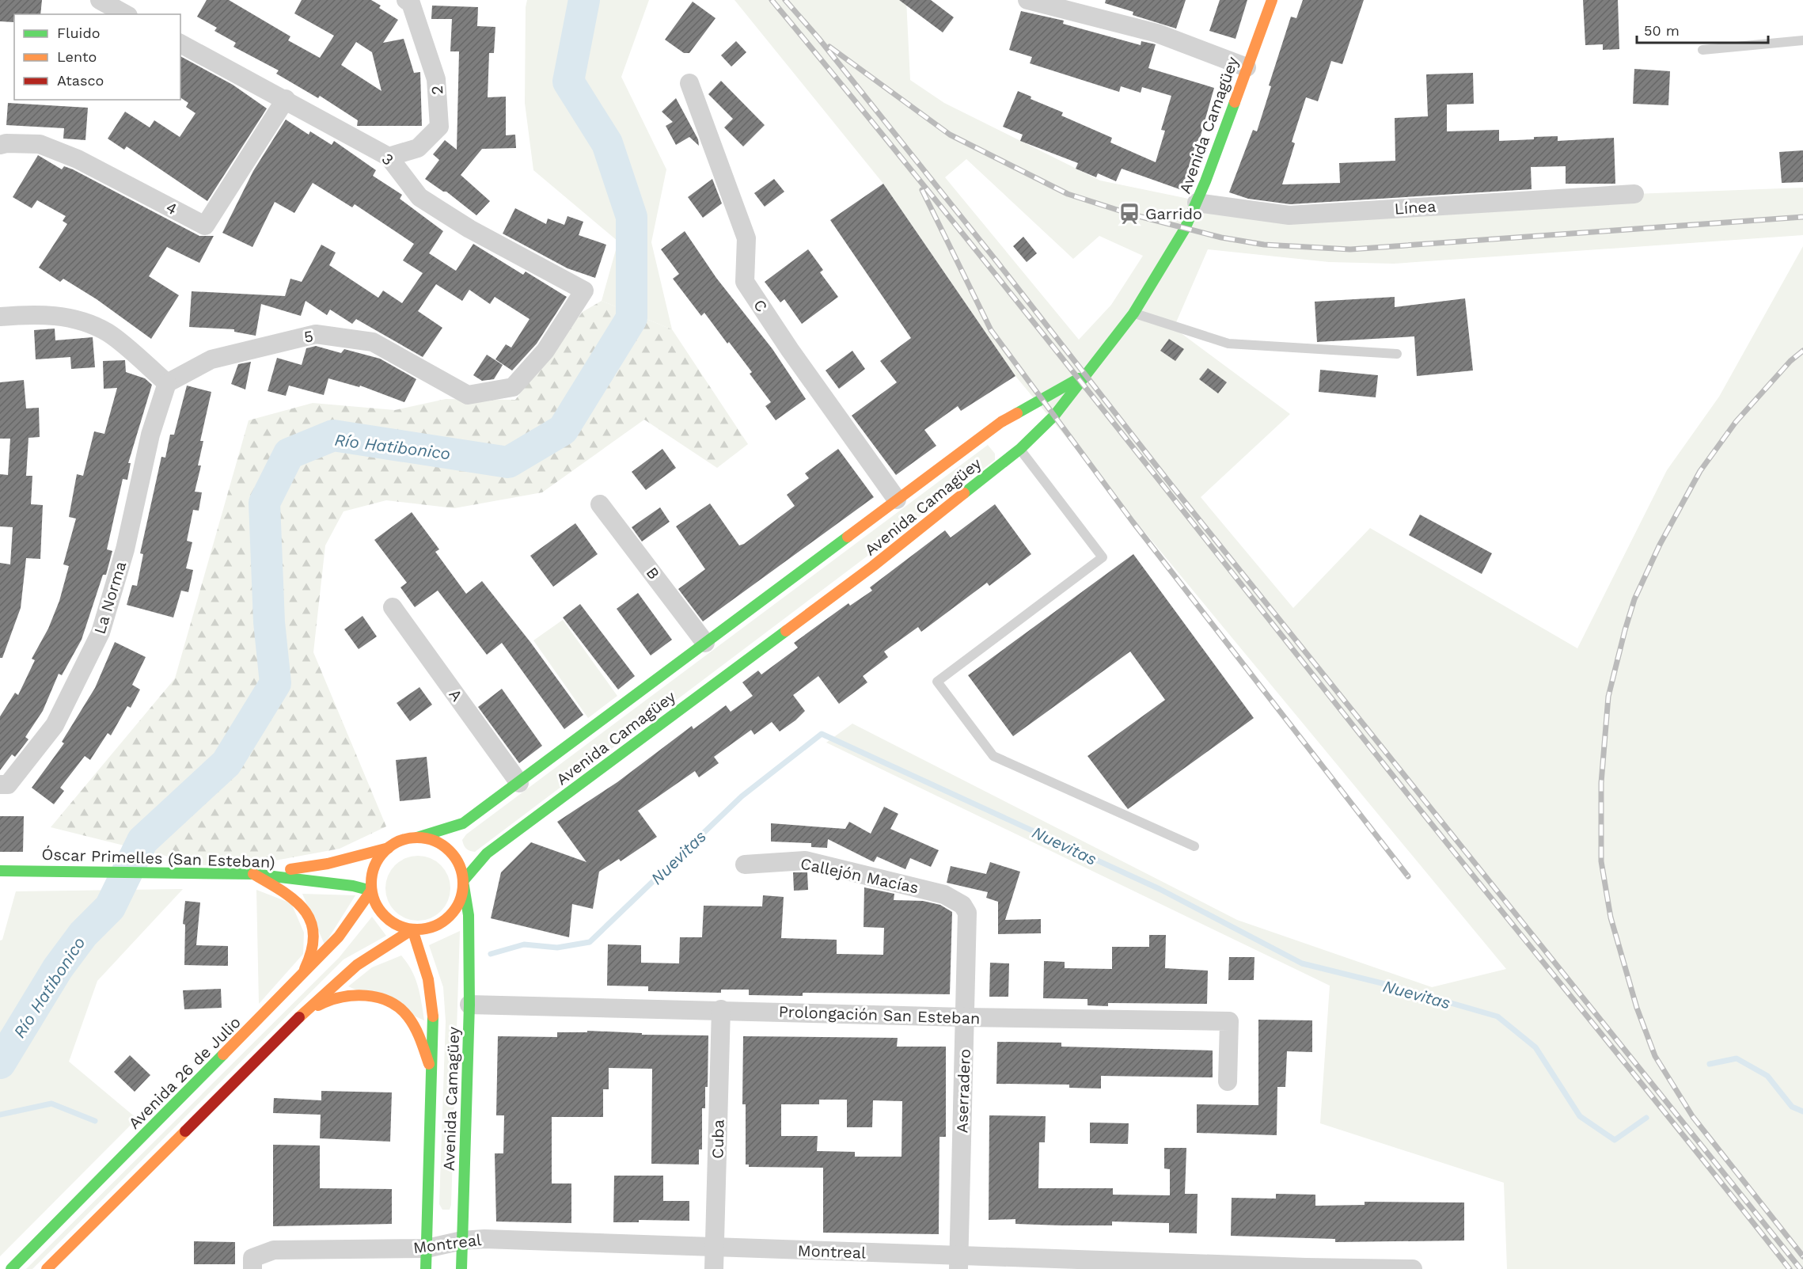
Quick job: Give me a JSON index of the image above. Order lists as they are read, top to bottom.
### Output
{
  "streets": {
    "main road": ["Avenida Camagüey", "Óscar Primelles (San Esteban)", "Avenida 26 de Julio"],
    "street": [
      "2",
      "3",
      "Línea",
      "4",
      "C",
      "5",
      "B",
      "La Norma",
      "A",
      "Callejón Macías",
      "Prolongación San Esteban",
      "Aserradero",
      "Cuba",
      "Montreal"
    ]
  },
  "crossings": [
    ["2", "3"],
    ["Avenida Camagüey", "Línea"],
    ["Avenida Camagüey", "C"],
    ["Avenida Camagüey", "B"],
    ["Avenida Camagüey", "A"],
    ["Avenida Camagüey", "Óscar Primelles (San Esteban)"],
    ["Avenida Camagüey", "Prolongación San Esteban"],
    ["Avenida Camagüey", "Avenida 26 de Julio"],
    ["Avenida Camagüey", "Montreal"],
    ["3", "4"],
    ["3", "5"],
    ["5", "La Norma"],
    ["Óscar Primelles (San Esteban)", "Avenida 26 de Julio"],
    ["Callejón Macías", "Aserradero"],
    ["Prolongación San Esteban", "Aserradero"],
    ["Prolongación San Esteban", "Cuba"],
    ["Aserradero", "Montreal"],
    ["Cuba", "Montreal"]
  ],
  "water": ["Río Hatibonico", "Nuevitas"],
  "places": {
    "station": ["Garrido"]
  },
  "legend": ["Fluido", "Lento", "Atasco"],
  "scale_bar": "50 m"
}
